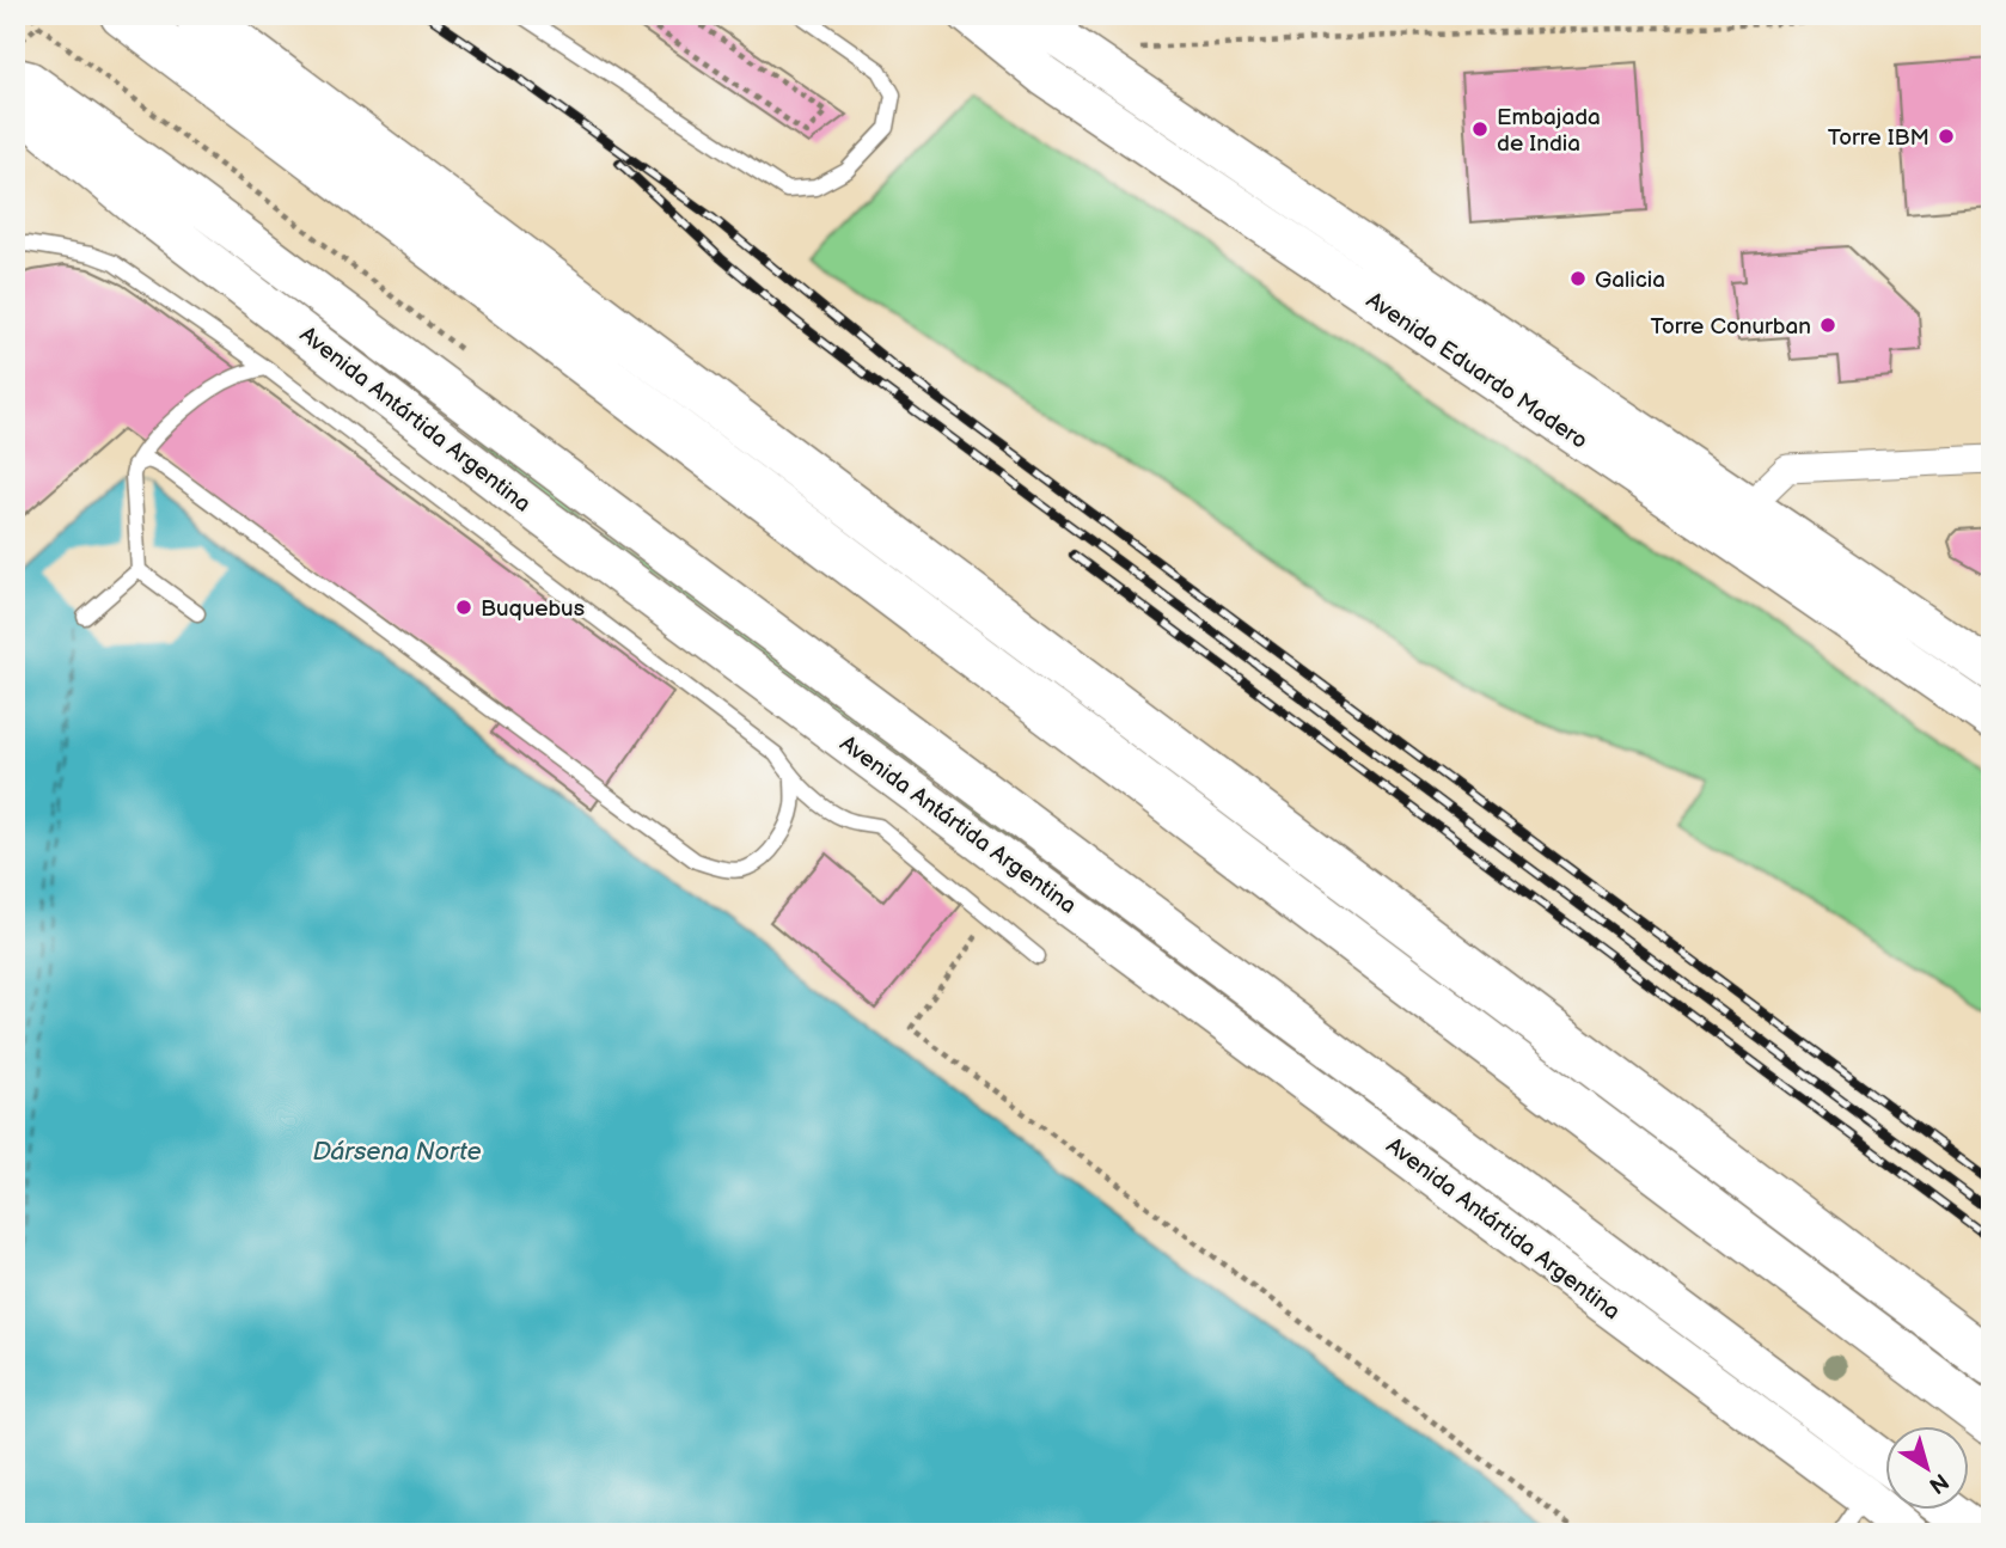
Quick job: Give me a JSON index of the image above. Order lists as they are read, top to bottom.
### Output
{
  "streets": {
    "main road": ["Avenida Eduardo Madero", "Avenida Antártida Argentina"]
  },
  "water": ["Dársena Norte"],
  "places": [
    "Embajada de India",
    "Torre IBM",
    "Galicia",
    "Torre Conurban",
    "Buquebus"
  ],
  "north": "bottom right"
}
